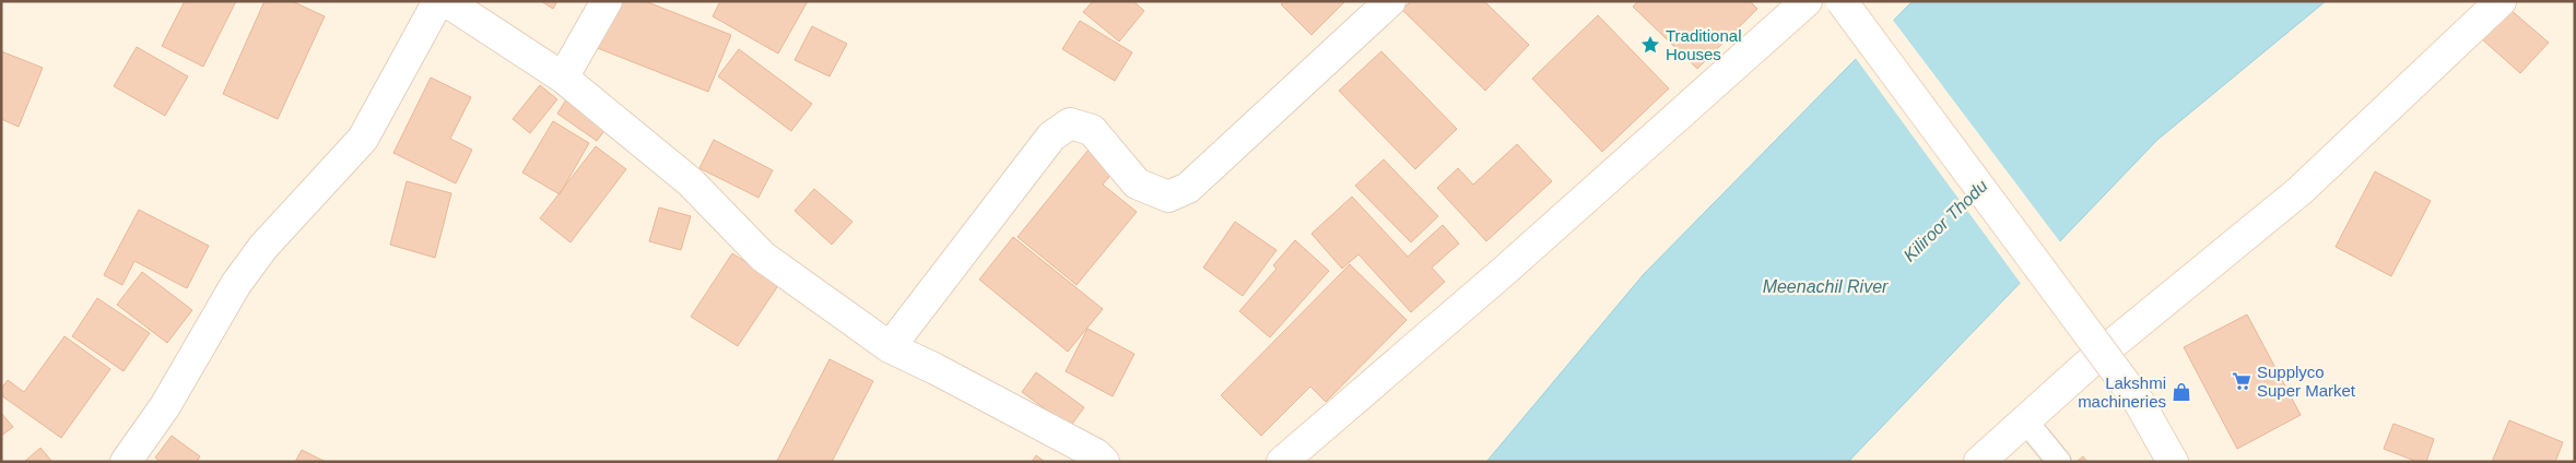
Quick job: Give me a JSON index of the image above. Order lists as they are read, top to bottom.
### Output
{
  "water": ["Kiliroor Thodu", "Meenachil River"],
  "places": {
    "place": ["Traditional Houses"],
    "supermarket": ["Supplyco Super Market"],
    "shop": ["Lakshmi machineries"]
  }
}
